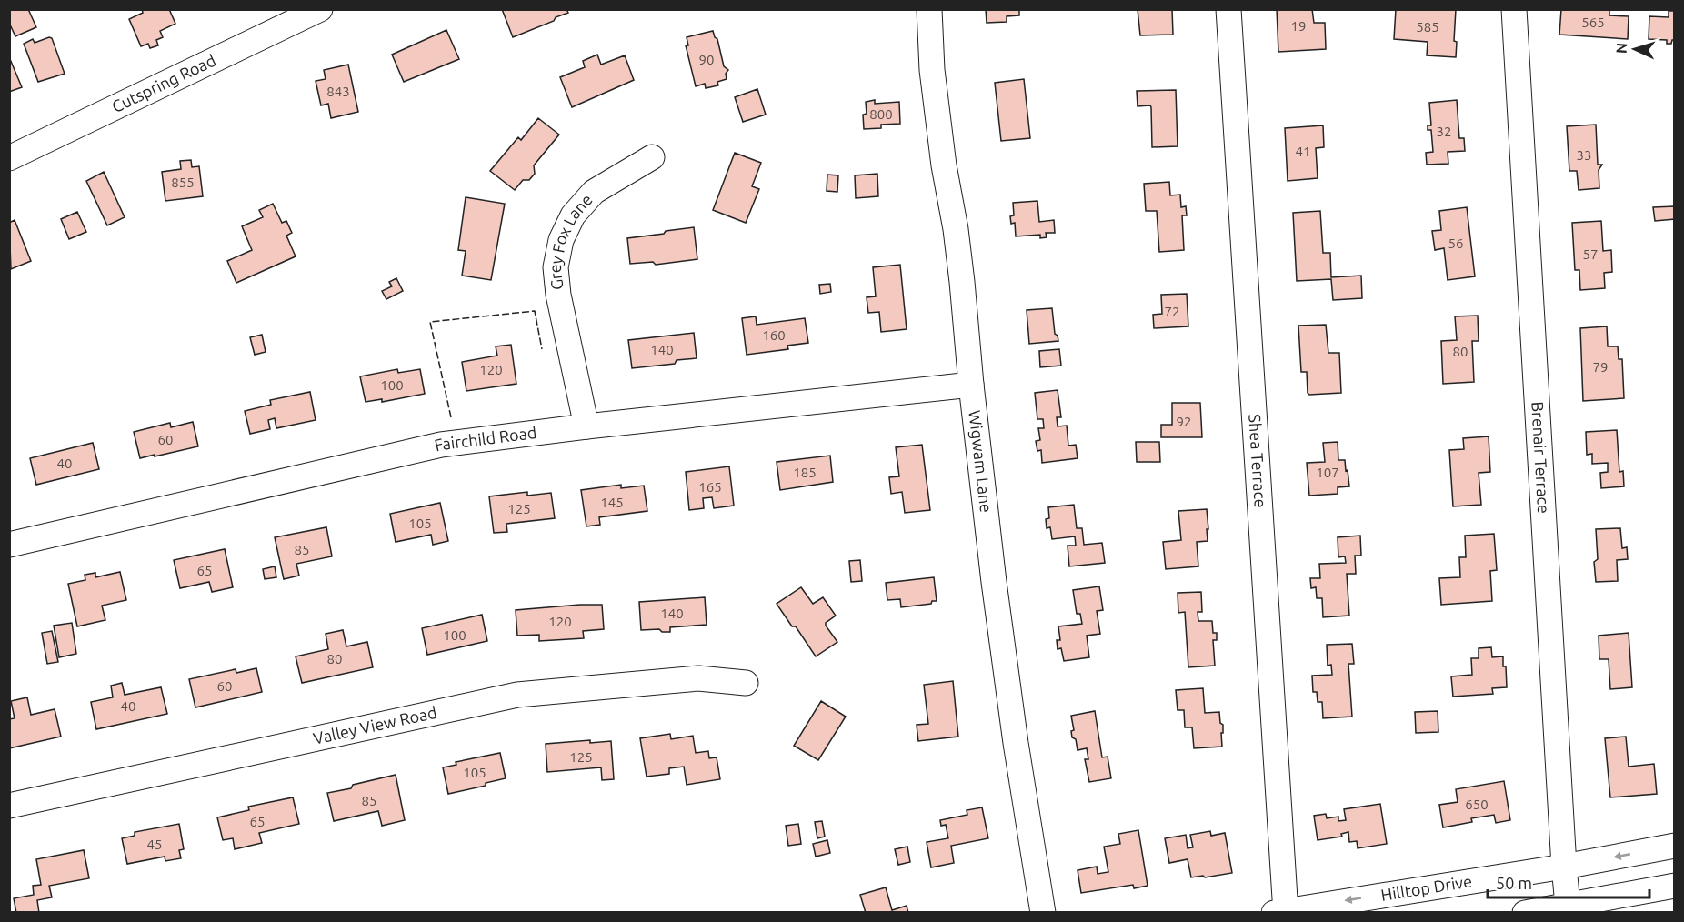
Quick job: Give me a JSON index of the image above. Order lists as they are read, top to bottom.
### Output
{
  "streets": {
    "street": [
      "Cutspring Road",
      "Grey Fox Lane",
      "Fairchild Road",
      "Brenair Terrace",
      "Shea Terrace",
      "Wigwam Lane",
      "Valley View Road",
      "Hilltop Drive"
    ]
  },
  "crossings": [
    ["Grey Fox Lane", "Fairchild Road"],
    ["Fairchild Road", "Wigwam Lane"],
    ["Brenair Terrace", "Hilltop Drive"],
    ["Shea Terrace", "Hilltop Drive"]
  ],
  "house_numbers": [
    "565",
    "19",
    "585",
    "90",
    "843",
    "800",
    "32",
    "41",
    "33",
    "855",
    "56",
    "57",
    "72",
    "160",
    "140",
    "80",
    "79",
    "120",
    "100",
    "92",
    "60",
    "40",
    "185",
    "107",
    "165",
    "145",
    "125",
    "105",
    "85",
    "65",
    "140",
    "120",
    "100",
    "80",
    "60",
    "40",
    "125",
    "105",
    "85",
    "650",
    "65",
    "45"
  ],
  "scale_bar": "50 m",
  "north": "left"
}
